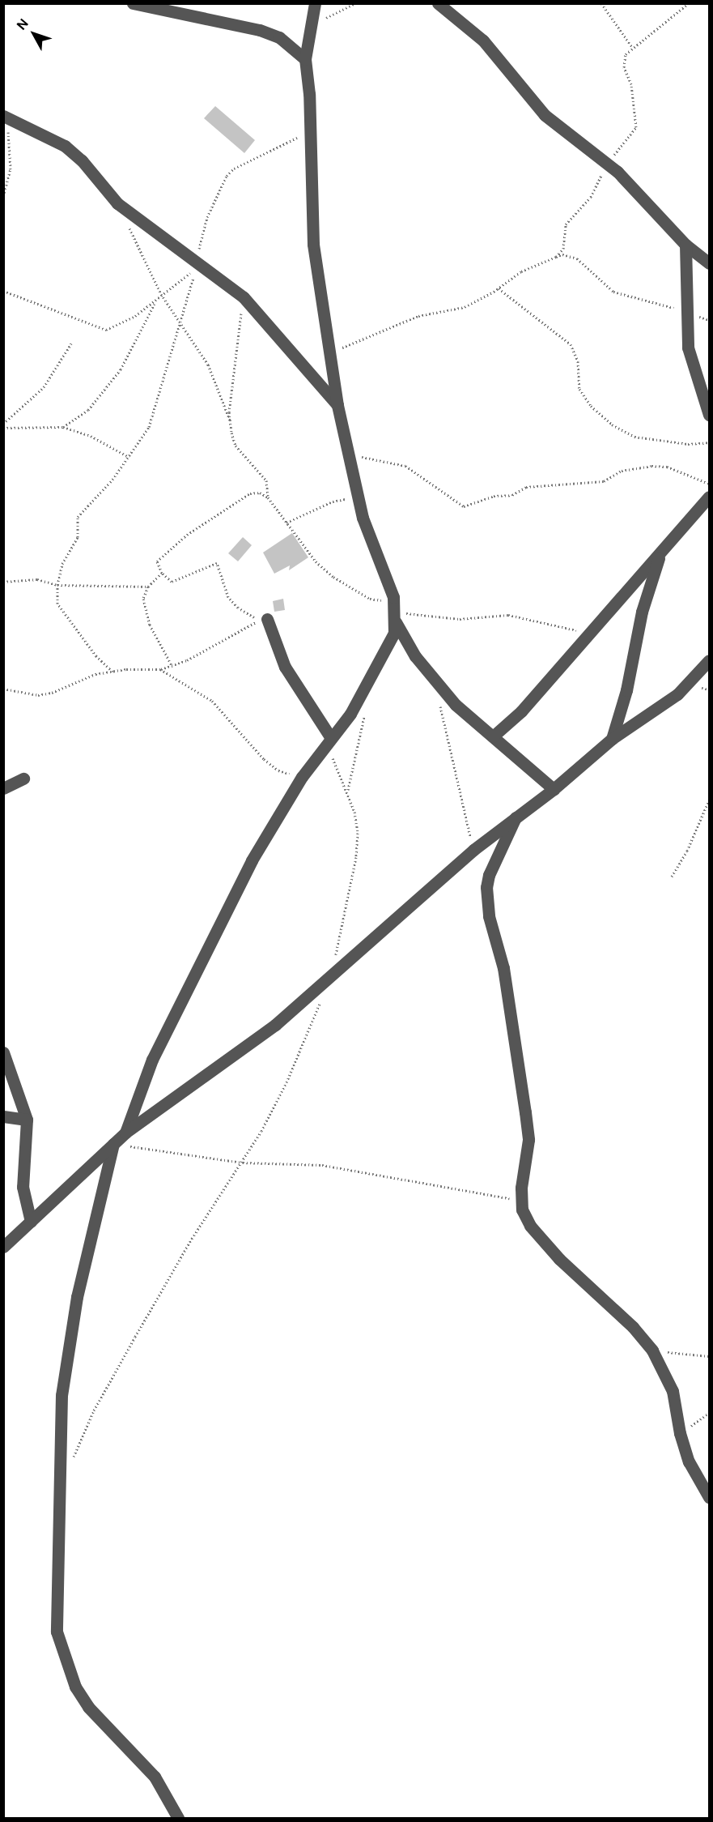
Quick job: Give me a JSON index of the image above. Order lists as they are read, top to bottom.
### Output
{
  "north": "top left"
}
